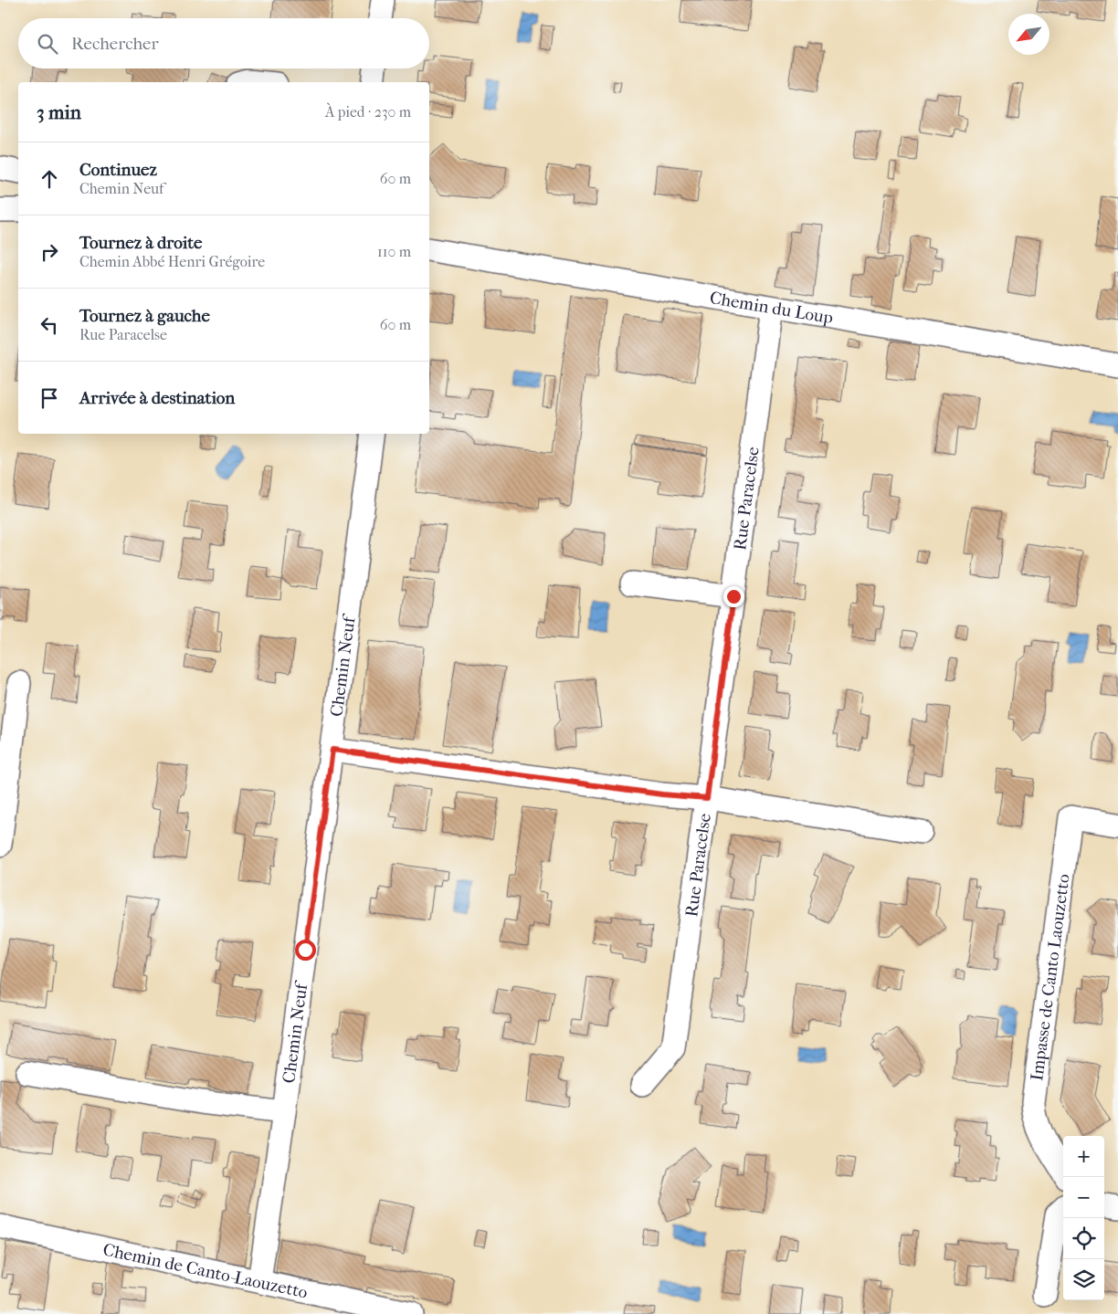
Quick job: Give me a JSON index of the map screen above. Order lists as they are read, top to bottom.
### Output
{
  "streets": {
    "street": [
      "Chemin du Loup",
      "Rue Paracelse",
      "Chemin Neuf",
      "Impasse de Canto Laouzetto",
      "Chemin de Canto-Laouzetto"
    ]
  },
  "crossings": [
    ["Chemin du Loup", "Rue Paracelse"],
    ["Chemin Neuf", "Chemin de Canto-Laouzetto"]
  ],
  "north": "bottom left",
  "page": {
    "search": "Rechercher",
    "heading": ["3 min", "À pied · 230 m"],
    "list": [
      ["Continuez", "Chemin Neuf", "60 m"],
      ["Tournez à droite", "Chemin Abbé Henri Grégoire", "110 m"],
      ["Tournez à gauche", "Rue Paracelse", "60 m"],
      "Arrivée à destination"
    ],
    "map_buttons": ["+", "−"]
  }
}
